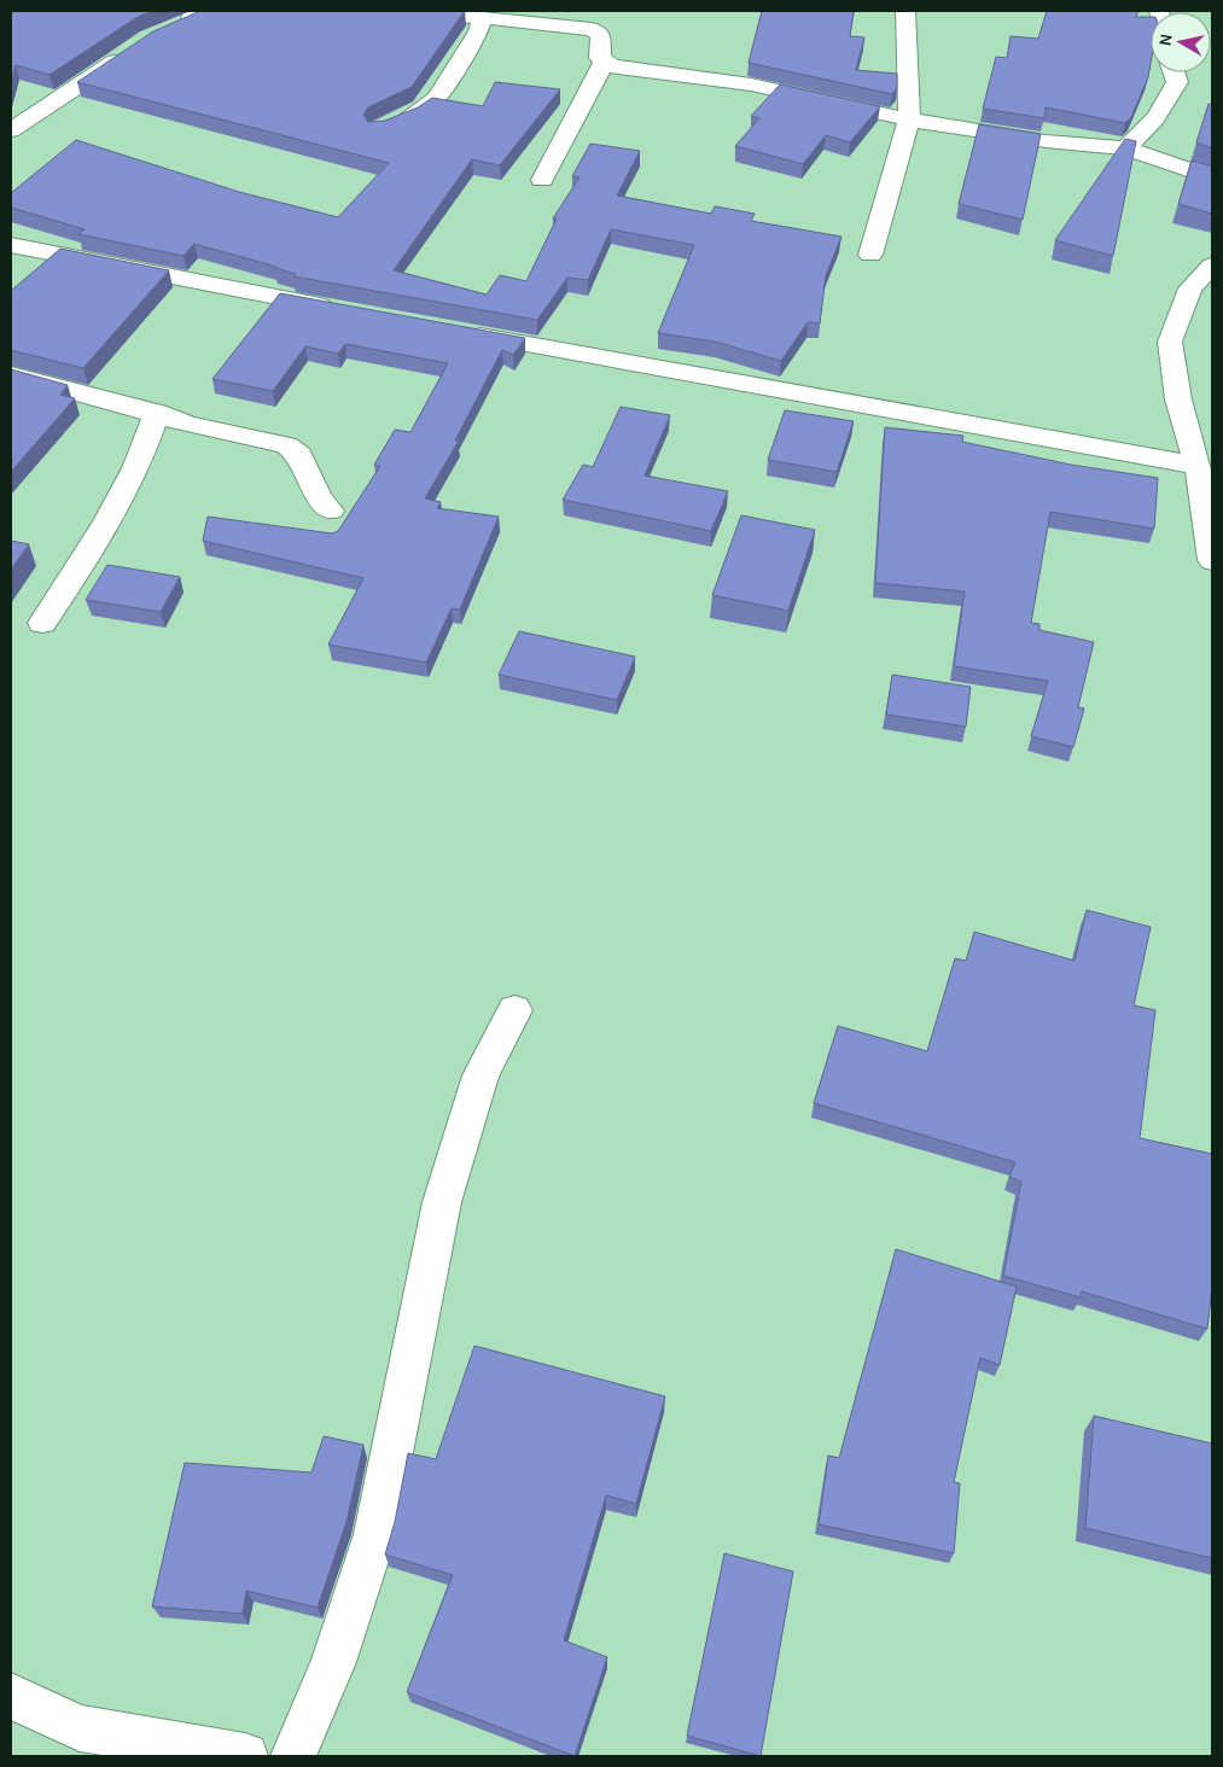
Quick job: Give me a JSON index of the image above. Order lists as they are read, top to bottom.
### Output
{
  "north": "left"
}
